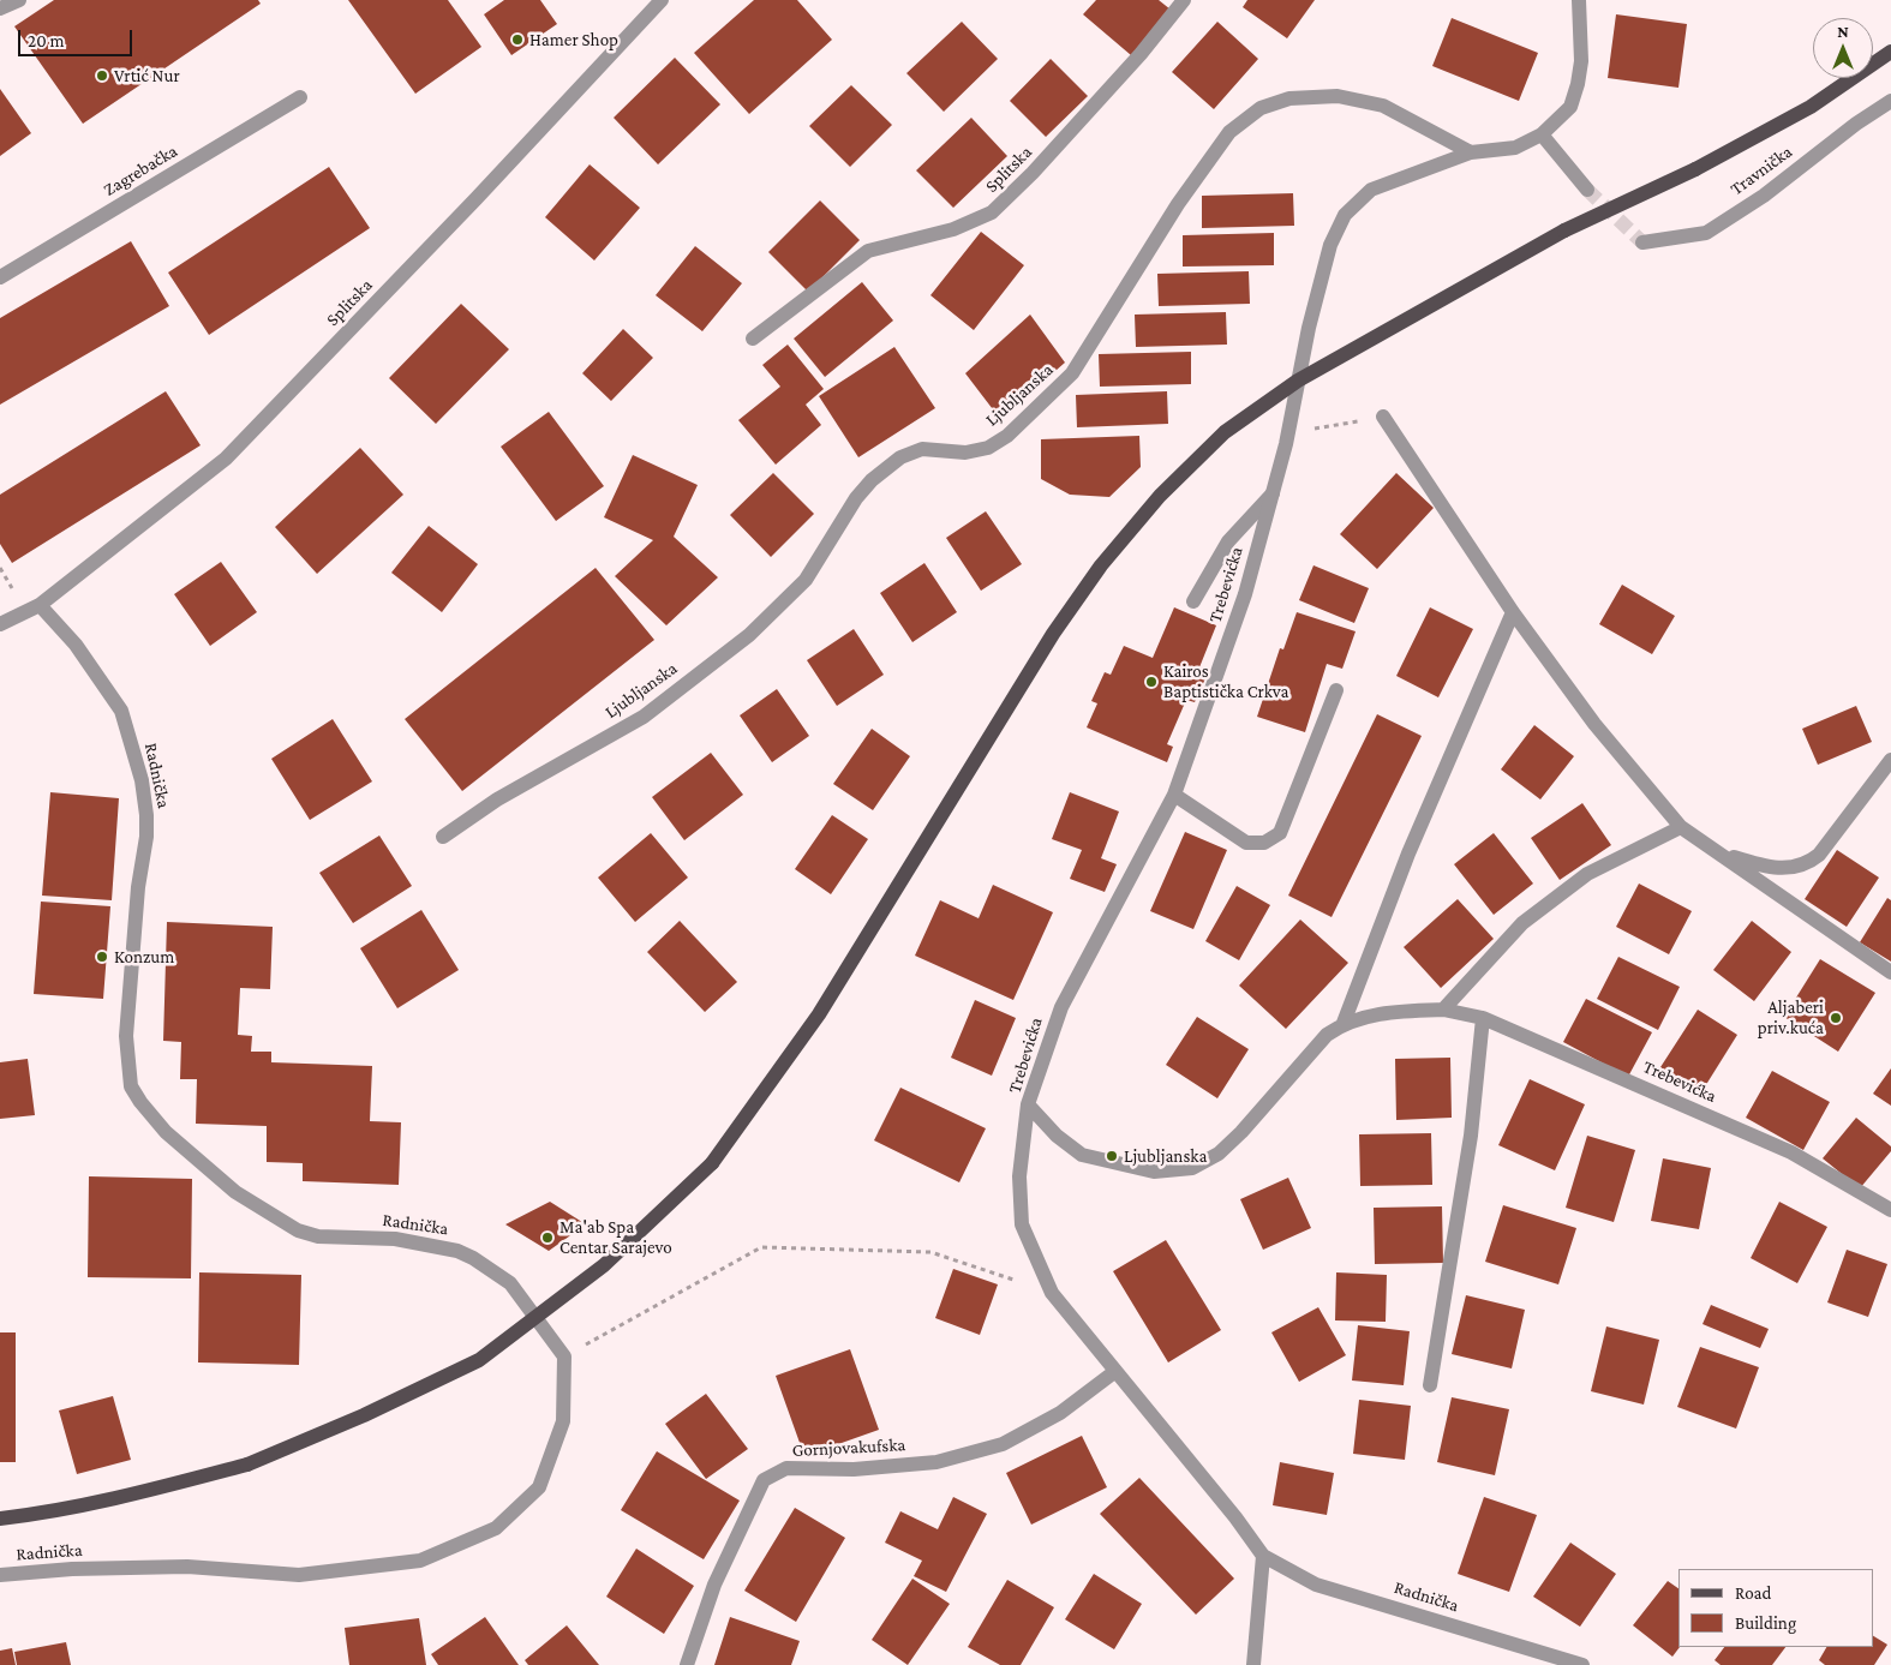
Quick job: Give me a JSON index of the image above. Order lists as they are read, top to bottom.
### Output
{
  "streets": {
    "street": [
      "Splitska",
      "Zagrebačka",
      "Travnička",
      "Ljubljanska",
      "Trebevićka",
      "Radnička",
      "Gornjovakufska"
    ]
  },
  "crossings": [
    ["Splitska", "Radnička"]
  ],
  "places": [
    "Hamer Shop",
    "Vrtić Nur",
    "Kairos Baptistička Crkva",
    "Konzum",
    "Aljaberi priv.kuća",
    "Ljubljanska",
    "Ma'ab Spa Centar Sarajevo"
  ],
  "legend": ["Road", "Building"],
  "scale_bar": "20 m",
  "north": "top"
}
